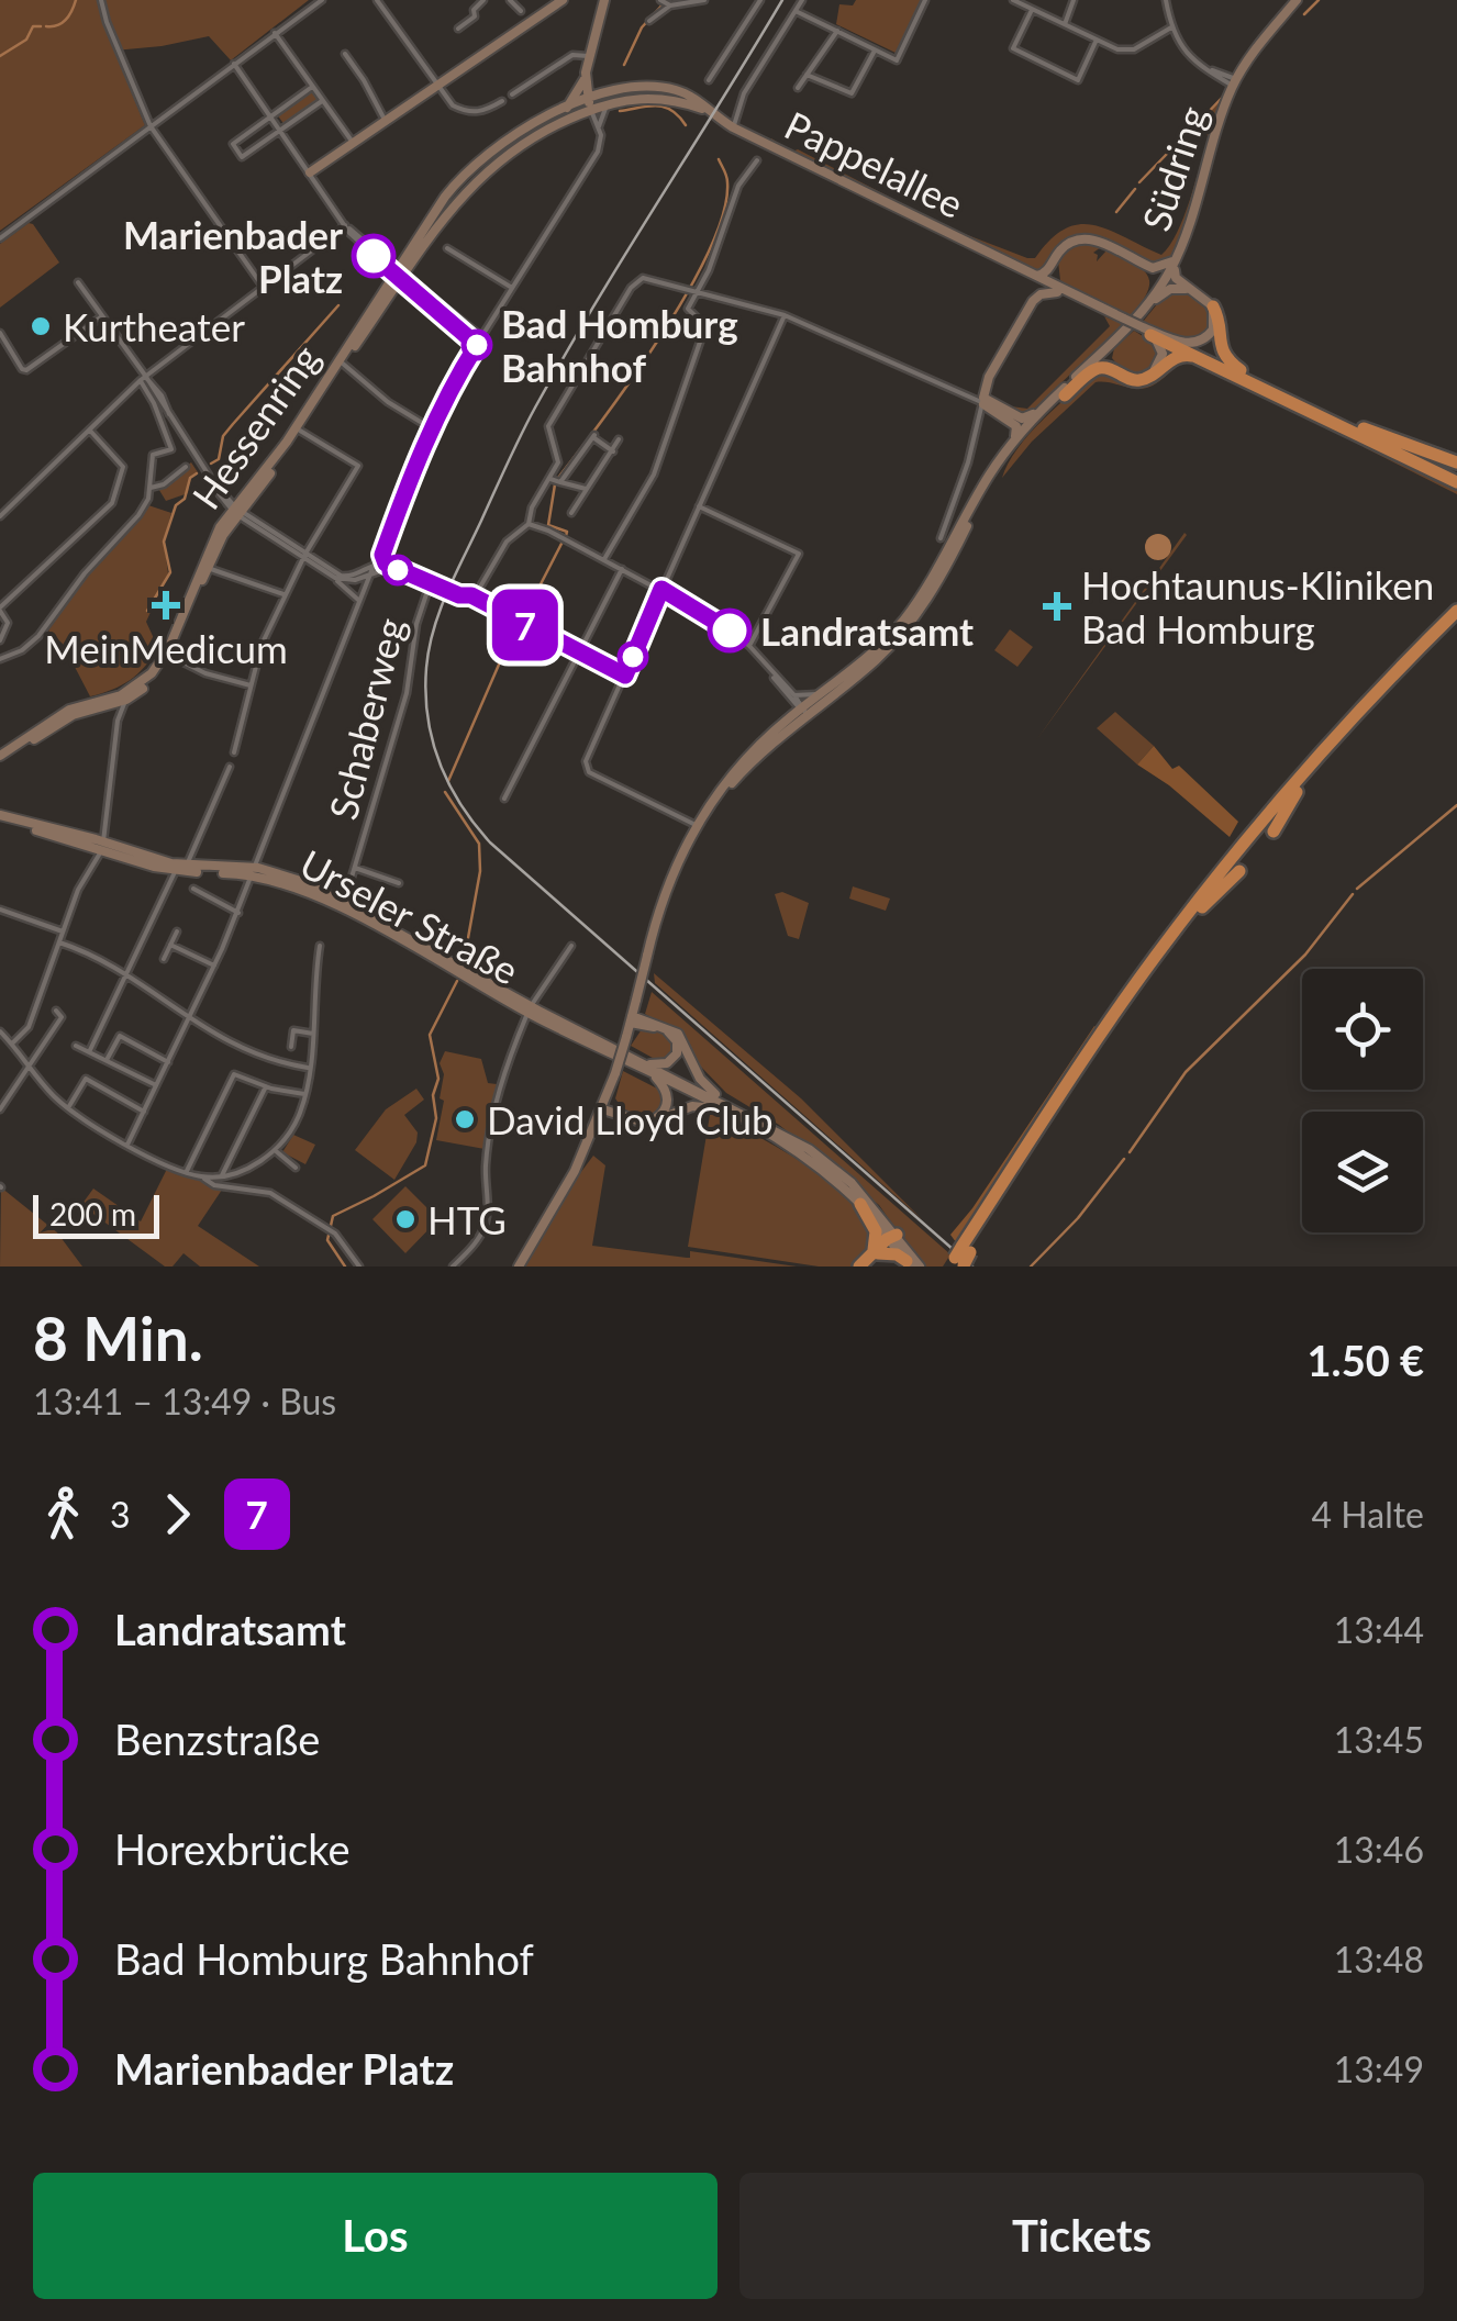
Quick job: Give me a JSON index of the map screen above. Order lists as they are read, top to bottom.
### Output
{
  "streets": {
    "street": [
      "Pappelallee",
      "Südring",
      "Hessenring",
      "Schaberweg",
      "Urseler Straße"
    ]
  },
  "crossings": [
    ["Pappelallee", "Hessenring"],
    ["Schaberweg", "Urseler Straße"]
  ],
  "places": {
    "other": [
      "Marienbader Platz",
      "Kurtheater",
      "Bad Homburg Bahnhof",
      "Landratsamt",
      "David Lloyd Club",
      "HTG"
    ],
    "health": ["MeinMedicum", "Hochtaunus-Kliniken Bad Homburg"]
  },
  "lines": ["bus line 7"],
  "scale_bar": "200 m",
  "page": {
    "on_map": "7",
    "scale": "200 m",
    "heading": ["8 Min.", "13:41 – 13:49 · Bus", "1.50 €"],
    "legs": ["3", "7", "4 Halte"],
    "list": [
      {
        "name": "Landratsamt",
        "value": "13:44"
      },
      {
        "name": "Benzstraße",
        "value": "13:45"
      },
      {
        "name": "Horexbrücke",
        "value": "13:46"
      },
      {
        "name": "Bad Homburg Bahnhof",
        "value": "13:48"
      },
      {
        "name": "Marienbader Platz",
        "value": "13:49"
      }
    ],
    "buttons": ["Los", "Tickets"]
  }
}
